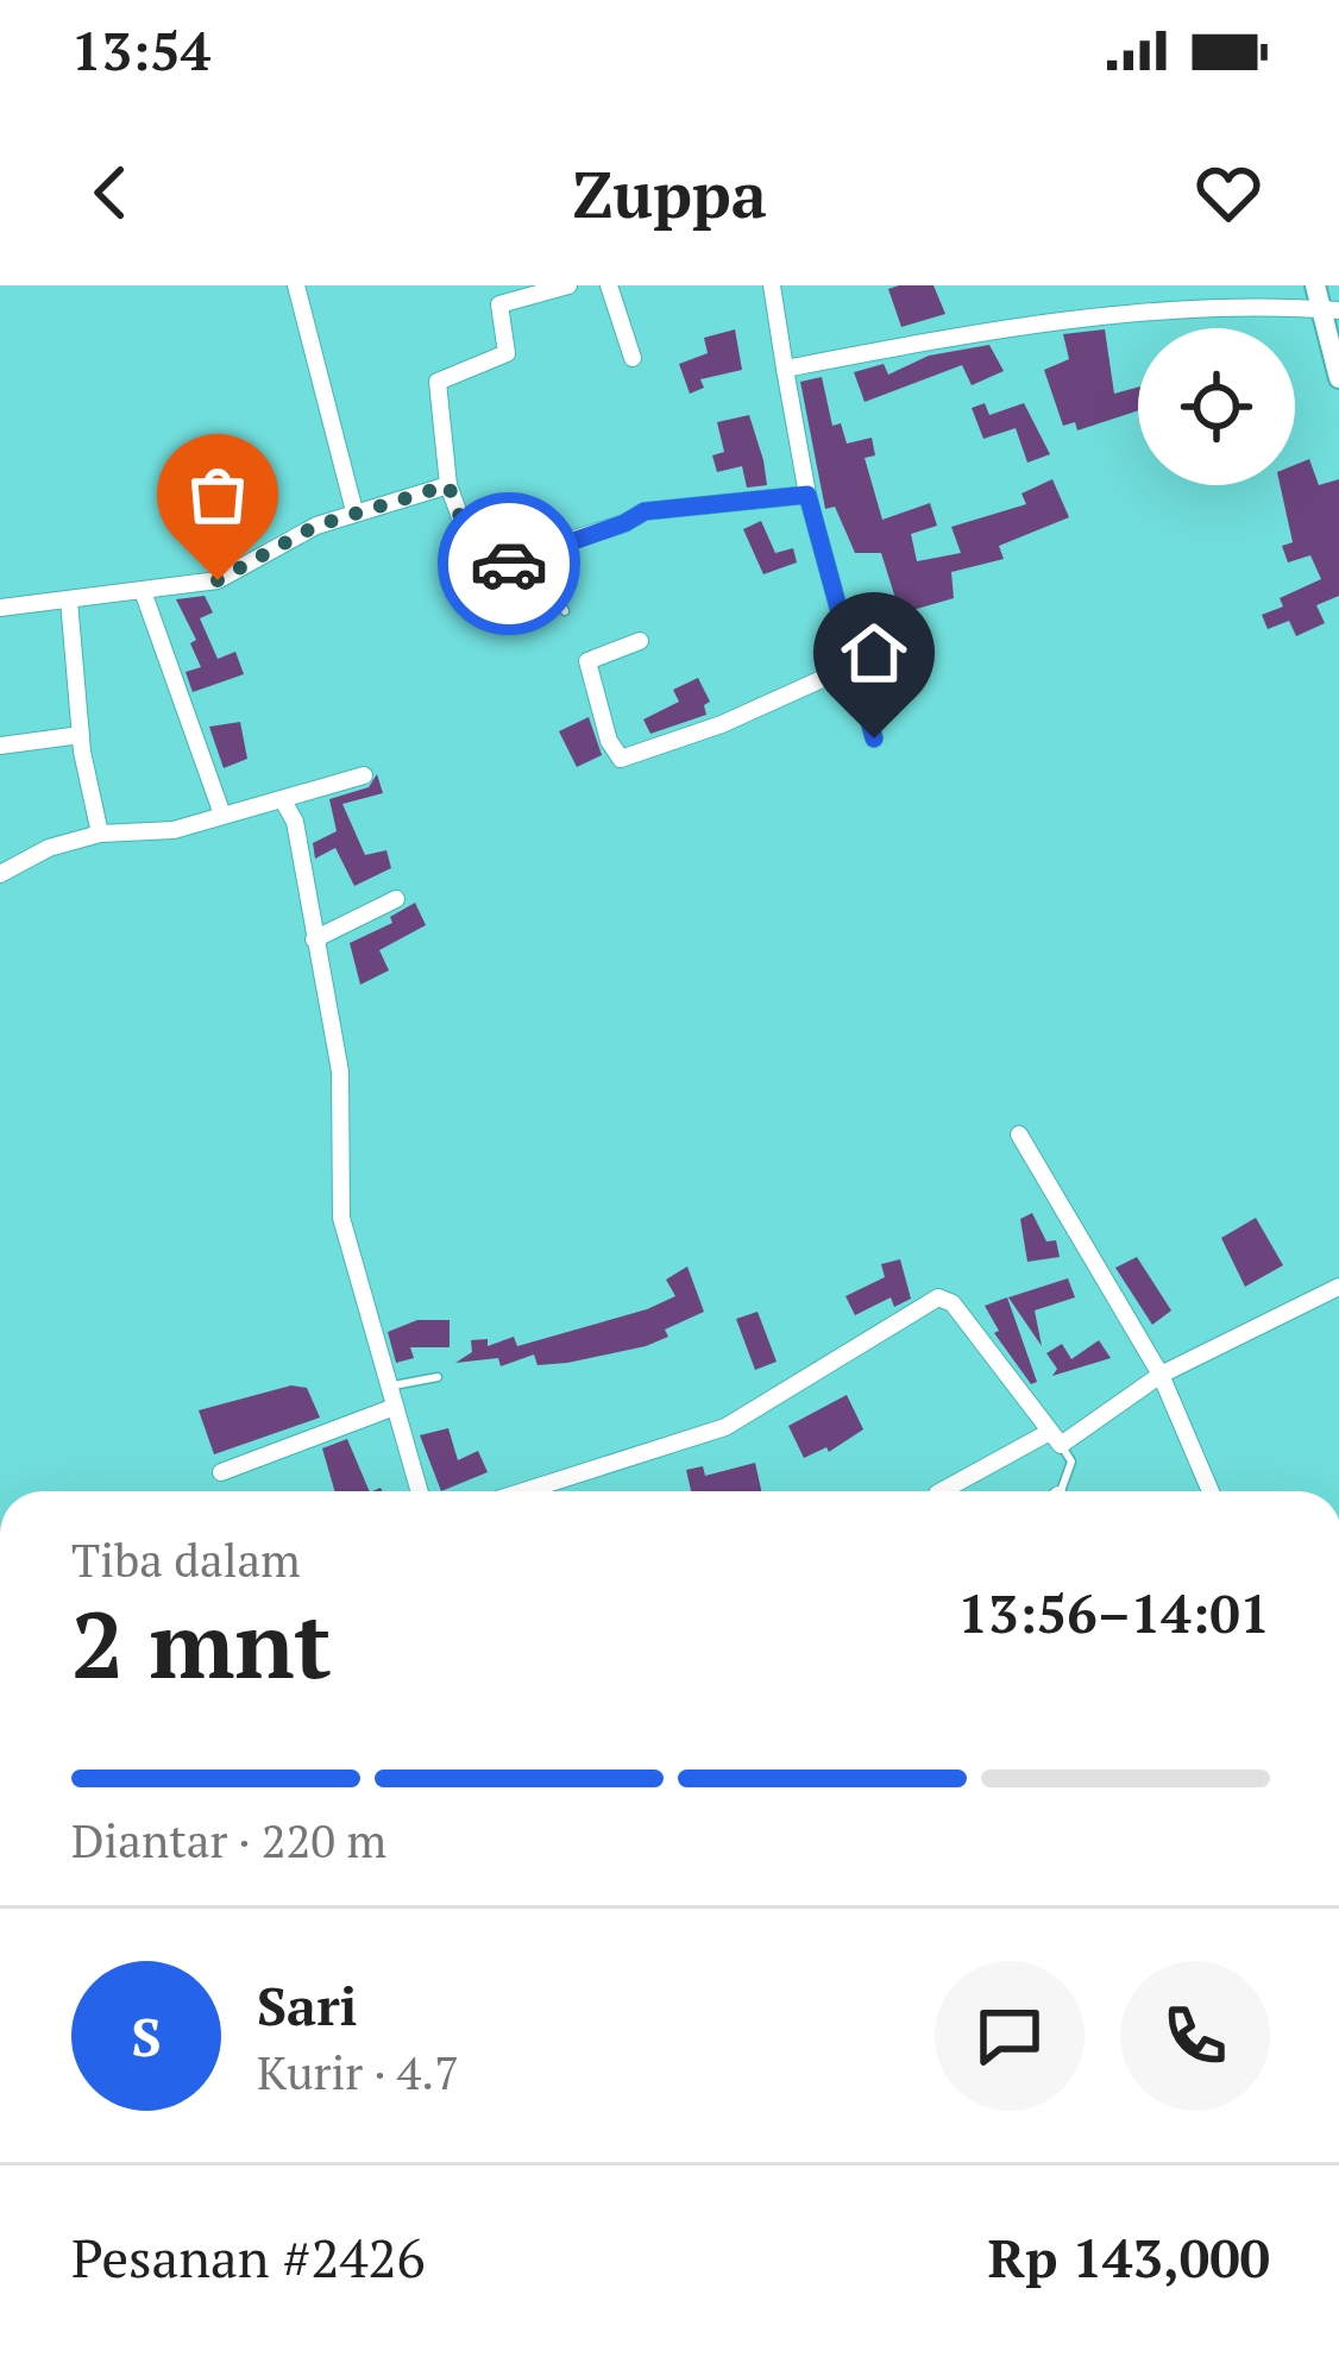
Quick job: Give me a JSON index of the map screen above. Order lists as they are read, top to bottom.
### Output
{
  "page": {
    "status": "13:54",
    "header": "Zuppa",
    "heading": ["2 mnt", "Tiba dalam", "13:56–14:01"],
    "panel": [
      "Sari",
      "Kurir · 4.7",
      "Pesanan #2426",
      "Rp 143,000"
    ],
    "bar": "Diantar · 220 m",
    "round": "S"
  }
}
